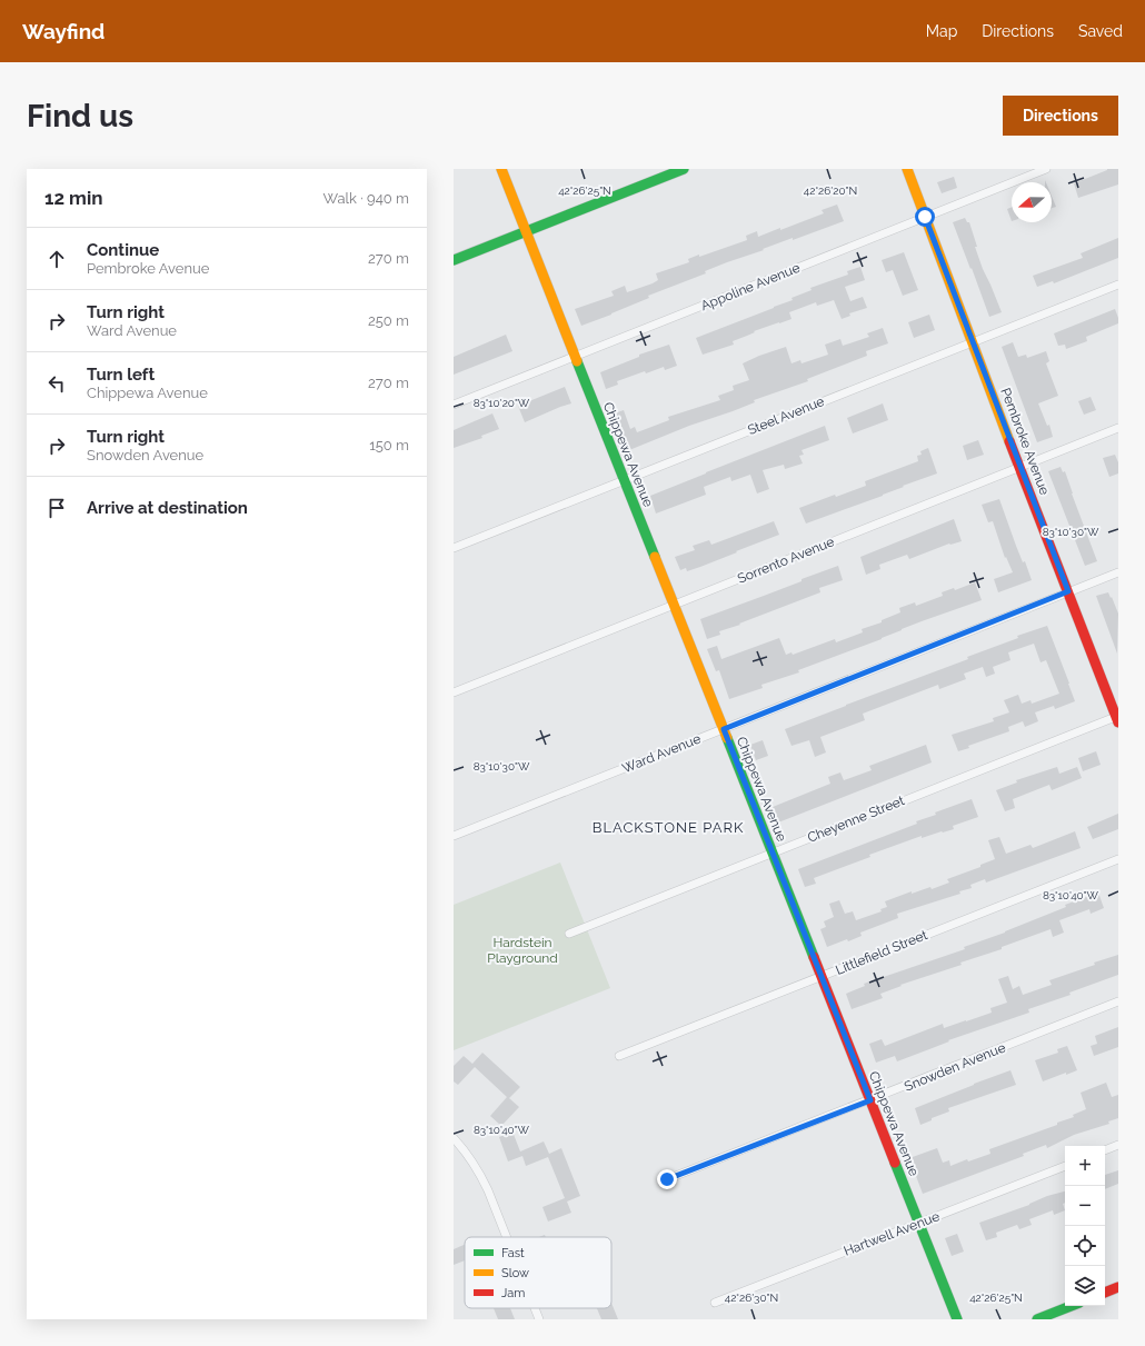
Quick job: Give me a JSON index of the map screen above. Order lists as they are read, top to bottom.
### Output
{
  "streets": {
    "street": [
      "Appoline Avenue",
      "Steel Avenue",
      "Pembroke Avenue",
      "Chippewa Avenue",
      "Sorrento Avenue",
      "Ward Avenue",
      "Cheyenne Street",
      "Littlefield Street",
      "Snowden Avenue",
      "Hartwell Avenue"
    ]
  },
  "crossings": [
    ["Appoline Avenue", "Pembroke Avenue"],
    ["Appoline Avenue", "Chippewa Avenue"],
    ["Steel Avenue", "Pembroke Avenue"],
    ["Steel Avenue", "Chippewa Avenue"],
    ["Pembroke Avenue", "Sorrento Avenue"],
    ["Pembroke Avenue", "Ward Avenue"],
    ["Pembroke Avenue", "Cheyenne Street"],
    ["Chippewa Avenue", "Sorrento Avenue"],
    ["Chippewa Avenue", "Ward Avenue"],
    ["Chippewa Avenue", "Cheyenne Street"],
    ["Chippewa Avenue", "Littlefield Street"],
    ["Chippewa Avenue", "Snowden Avenue"],
    ["Chippewa Avenue", "Hartwell Avenue"]
  ],
  "districts": ["BLACKSTONE PARK"],
  "parks": ["Hardstein Playground"],
  "legend": ["Fast", "Slow", "Jam"],
  "north": "left",
  "page": {
    "header": "Wayfind",
    "nav": ["Map", "Directions", "Saved"],
    "buttons": "Directions",
    "title": "Find us",
    "heading": ["12 min", "Walk · 940 m"],
    "list": [
      ["Continue", "Pembroke Avenue", "270 m"],
      ["Turn right", "Ward Avenue", "250 m"],
      ["Turn left", "Chippewa Avenue", "270 m"],
      ["Turn right", "Snowden Avenue", "150 m"],
      "Arrive at destination"
    ],
    "map_buttons": ["+", "−"]
  },
  "coordinates": [
    "42°26'25\"N",
    "42°26'20\"N",
    "83°10'20\"W",
    "83°10'30\"W",
    "83°10'40\"W",
    "42°26'30\"N"
  ]
}
